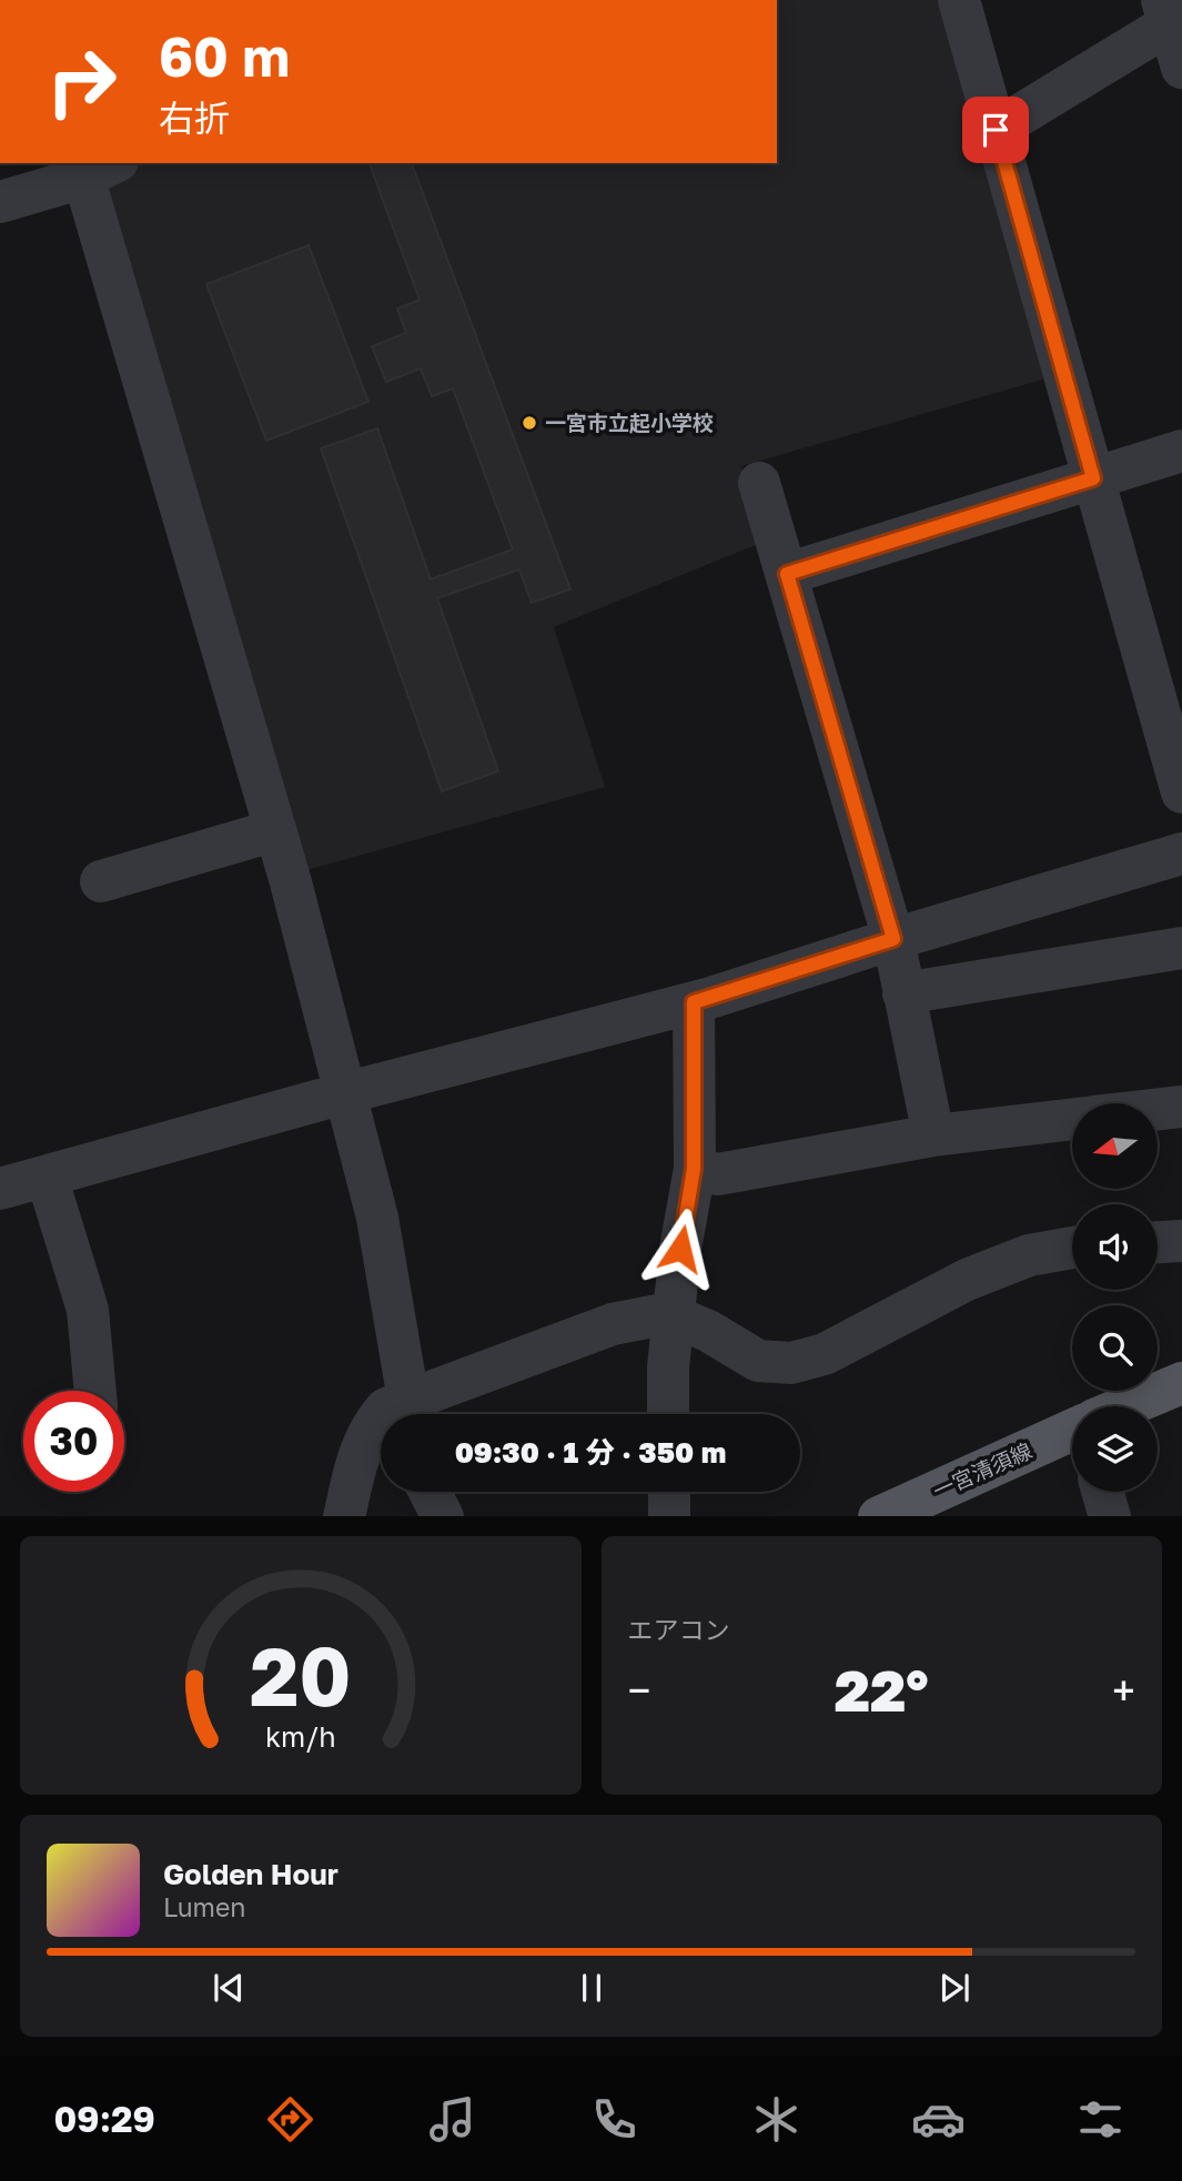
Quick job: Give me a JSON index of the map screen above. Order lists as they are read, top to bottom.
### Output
{
  "streets": {
    "main road": ["一宮清須線"]
  },
  "places": ["一宮市立起小学校"],
  "north": "left",
  "page": {
    "turn": ["60 m", "右折"],
    "limit": "30",
    "trip": "09:30 · 1 分 · 350 m",
    "tile": "エアコン",
    "heat": ["−", "22°", "+"],
    "song": ["Golden Hour", "Lumen"],
    "tabs": "09:29",
    "gauge": ["20", "km/h"]
  }
}
